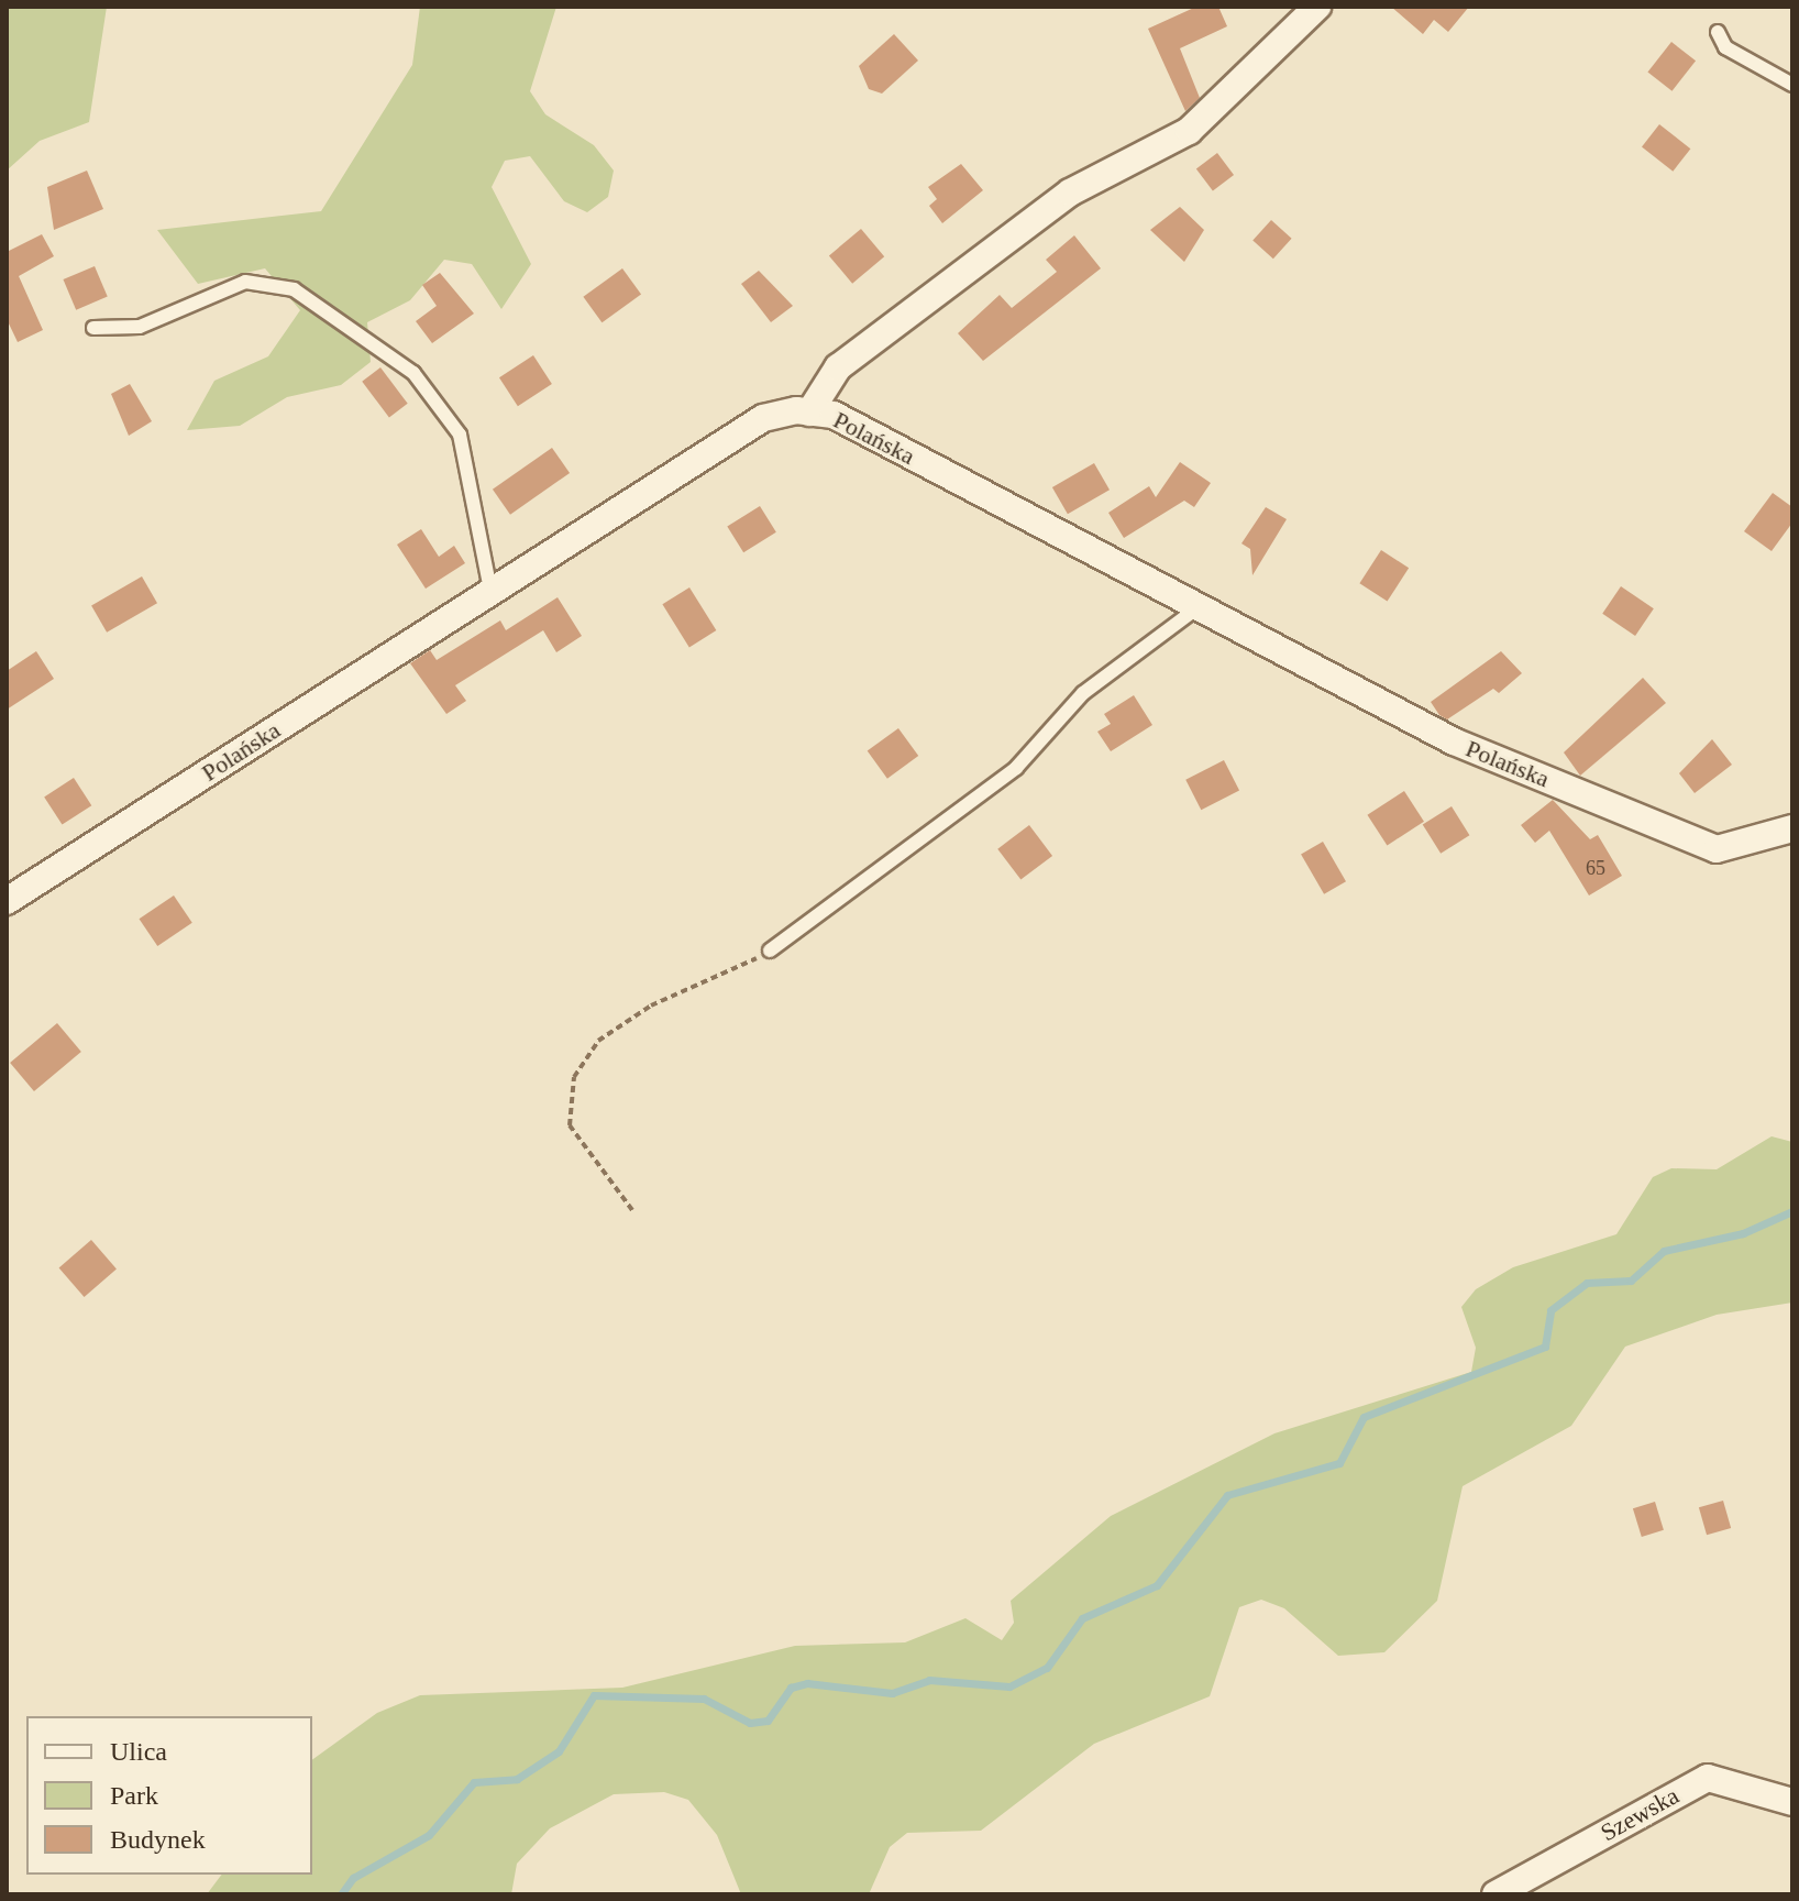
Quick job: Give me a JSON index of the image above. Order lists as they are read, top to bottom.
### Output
{
  "streets": {
    "street": ["Polańska", "Szewska"]
  },
  "house_numbers": ["65"],
  "legend": ["Ulica", "Park", "Budynek"]
}
